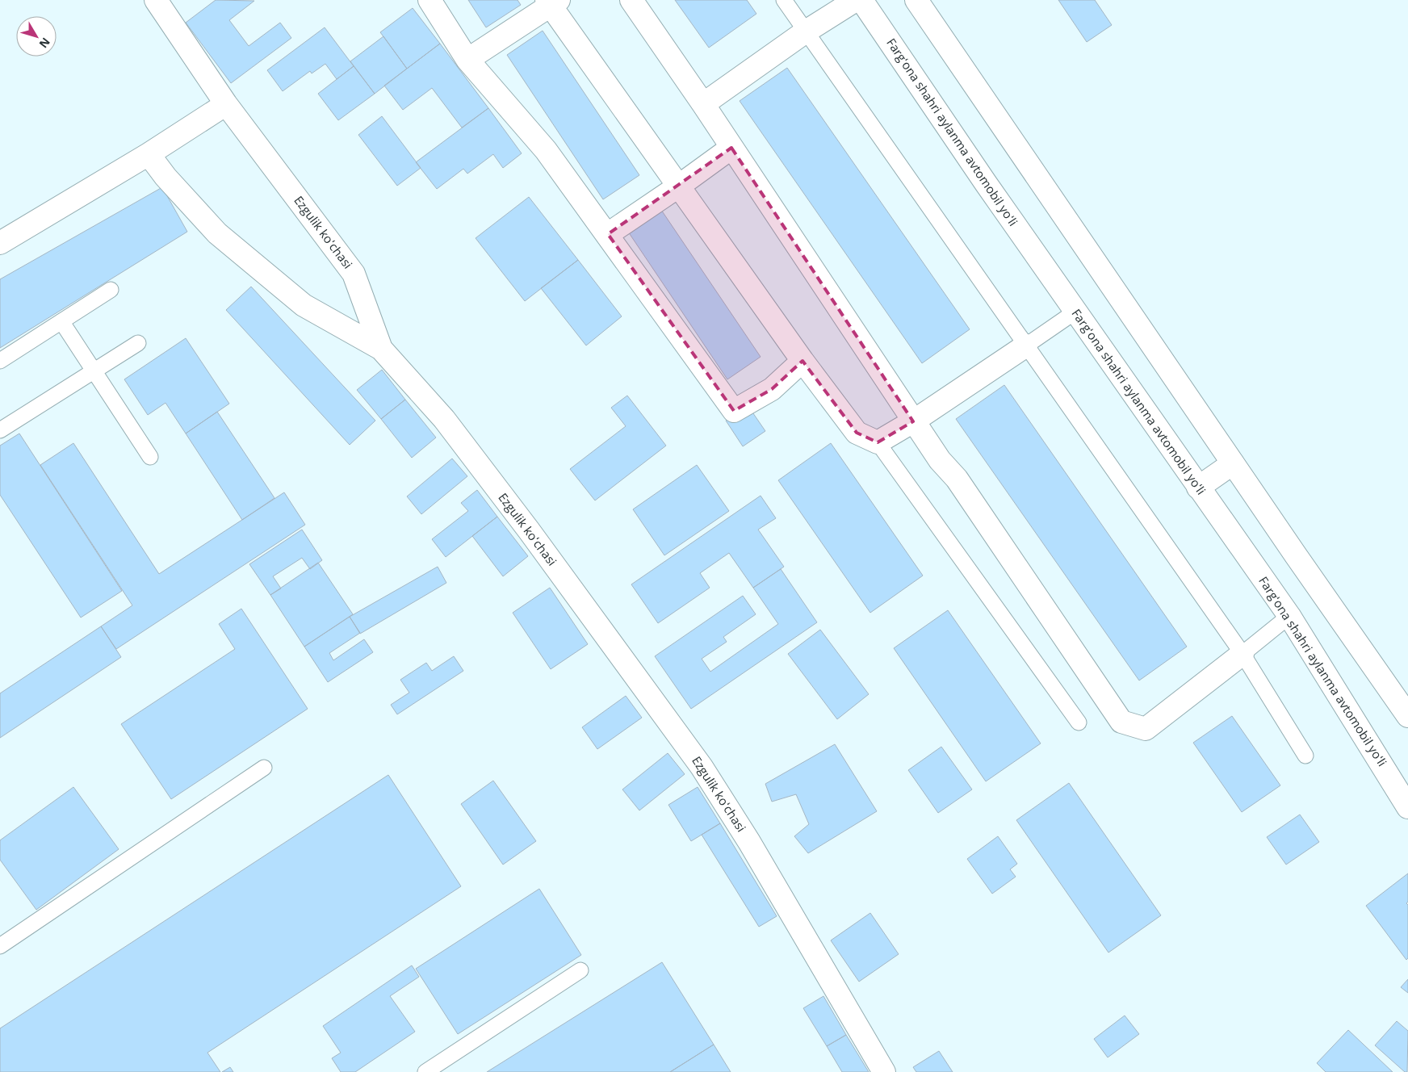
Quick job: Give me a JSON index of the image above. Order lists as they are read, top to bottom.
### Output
{
  "streets": {
    "main road": ["Fargʻona shahri aylanma avtomobil yoʻli", "Ezgulik koʻchasi"]
  },
  "north": "bottom right"
}
